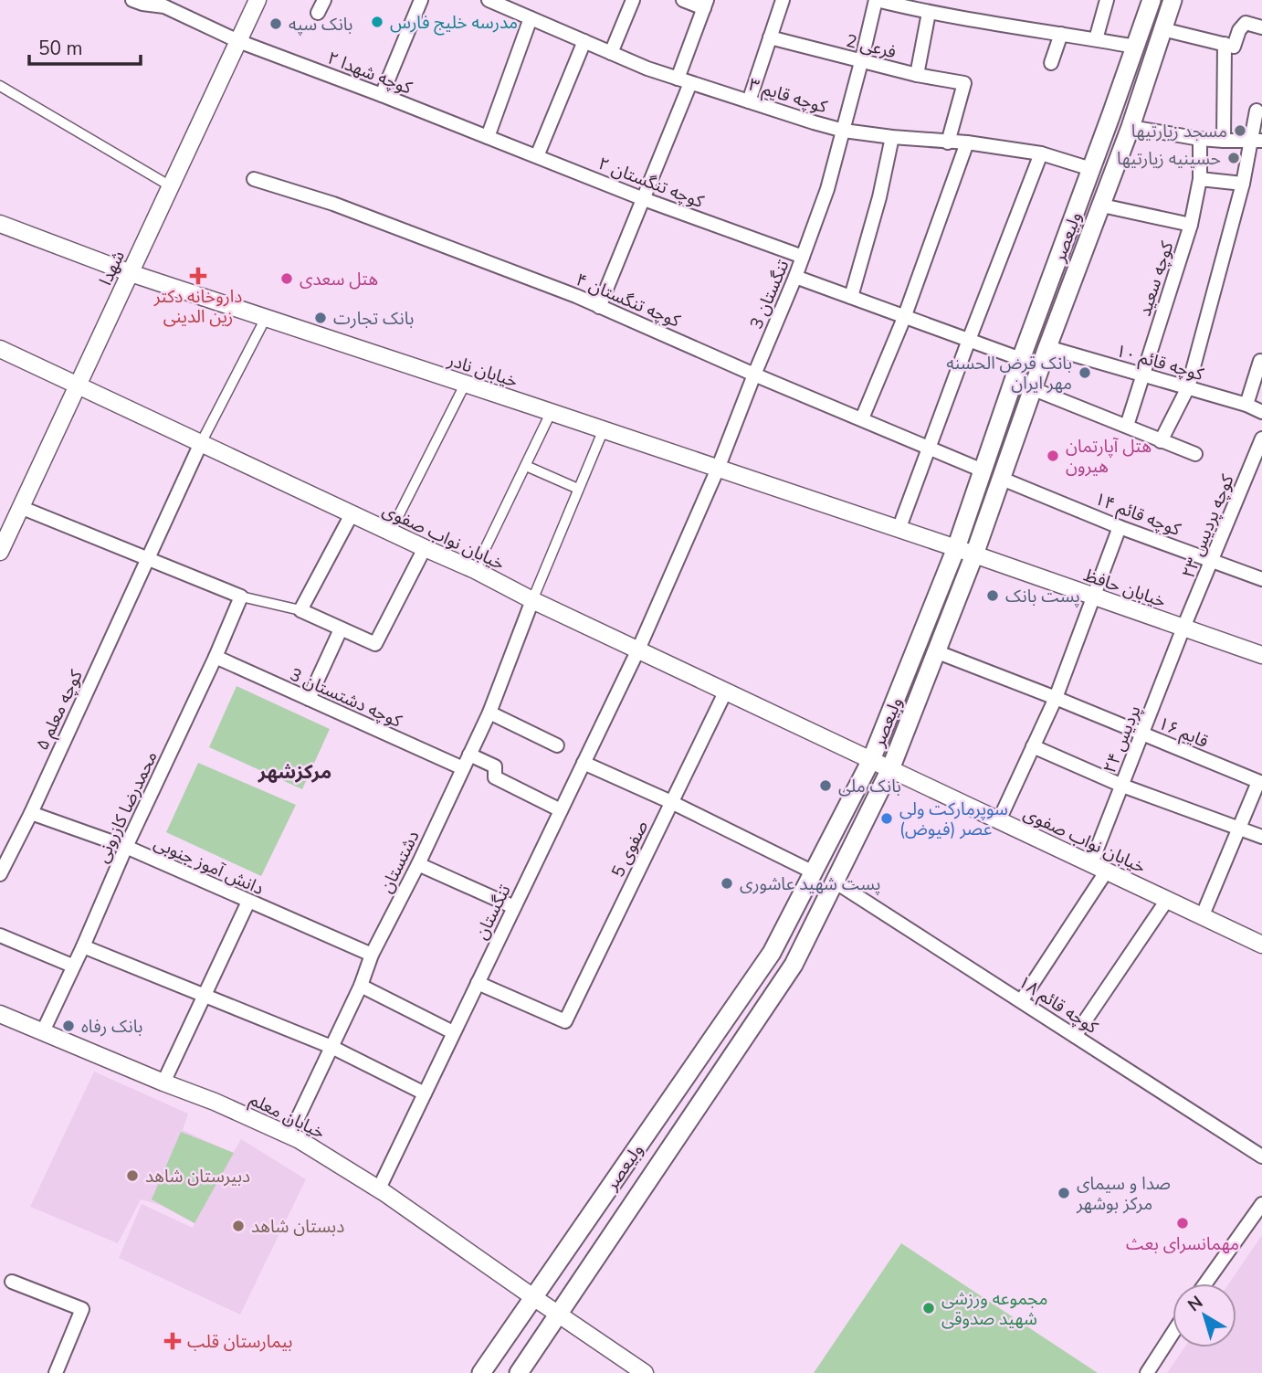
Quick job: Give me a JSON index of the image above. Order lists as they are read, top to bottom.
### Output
{
  "streets": {
    "main road": ["ولیعصر"],
    "street": [
      "فرعی 2",
      "کوچه شهدا ۲",
      "کوچه قایم ۳",
      "کوچه تنگستان ۲",
      "شهدا",
      "کوچه سعید",
      "تنگستان 3",
      "کوچه تنگستان ۴",
      "کوچه قائم ۱۰",
      "خیابان نادر",
      "کوچه قائم ۱۴",
      "کوچه پردیس ۲۳",
      "خیابان نواب صفوی",
      "خیابان حافظ",
      "کوچه دشتستان 3",
      "کوچه معلم ۵",
      "قایم ۱۶",
      "پردیس ۲۴",
      "محمدرضا کازرونی",
      "صفوی 5",
      "دشتستان",
      "دانش آموز جنوبی",
      "تنگستان",
      "کوچه قائم ۱۸",
      "خیابان معلم"
    ]
  },
  "crossings": [
    ["فرعی 2", "کوچه قایم ۳"],
    ["فرعی 2", "تنگستان 3"],
    ["کوچه شهدا ۲", "کوچه تنگستان ۲"],
    ["کوچه شهدا ۲", "شهدا"],
    ["کوچه قایم ۳", "ولیعصر"],
    ["کوچه قایم ۳", "تنگستان 3"],
    ["کوچه تنگستان ۲", "تنگستان 3"],
    ["ولیعصر", "کوچه تنگستان ۴"],
    ["ولیعصر", "کوچه قائم ۱۰"],
    ["ولیعصر", "خیابان نادر"],
    ["ولیعصر", "کوچه قائم ۱۴"],
    ["ولیعصر", "خیابان نواب صفوی"],
    ["ولیعصر", "خیابان حافظ"],
    ["ولیعصر", "قایم ۱۶"],
    ["ولیعصر", "کوچه قائم ۱۸"],
    ["ولیعصر", "خیابان معلم"],
    ["شهدا", "خیابان نادر"],
    ["شهدا", "خیابان نواب صفوی"],
    ["کوچه سعید", "کوچه قائم ۱۰"],
    ["تنگستان 3", "کوچه تنگستان ۴"],
    ["تنگستان 3", "خیابان نادر"],
    ["تنگستان 3", "خیابان نواب صفوی"],
    ["تنگستان 3", "تنگستان"],
    ["خیابان نادر", "خیابان حافظ"],
    ["کوچه قائم ۱۴", "کوچه پردیس ۲۳"],
    ["کوچه پردیس ۲۳", "خیابان حافظ"],
    ["کوچه پردیس ۲۳", "پردیس ۲۴"],
    ["خیابان نواب صفوی", "کوچه معلم ۵"],
    ["خیابان نواب صفوی", "پردیس ۲۴"],
    ["خیابان نواب صفوی", "صفوی 5"],
    ["خیابان نواب صفوی", "دشتستان"],
    ["خیابان نواب صفوی", "تنگستان"],
    ["خیابان حافظ", "پردیس ۲۴"],
    ["کوچه دشتستان 3", "محمدرضا کازرونی"],
    ["کوچه دشتستان 3", "دشتستان"],
    ["کوچه معلم ۵", "دانش آموز جنوبی"],
    ["قایم ۱۶", "پردیس ۲۴"],
    ["پردیس ۲۴", "کوچه قائم ۱۸"],
    ["محمدرضا کازرونی", "دانش آموز جنوبی"],
    ["محمدرضا کازرونی", "خیابان معلم"],
    ["صفوی 5", "تنگستان"],
    ["دشتستان", "دانش آموز جنوبی"],
    ["دشتستان", "خیابان معلم"],
    ["تنگستان", "خیابان معلم"]
  ],
  "districts": ["مرکزشهر"],
  "places": {
    "other": [
      "مدرسه خلیج فارس",
      "بانک سپه",
      "مسجد زیارتیها",
      "حسینیه زیارتیها",
      "هتل سعدی",
      "بانک تجارت",
      "بانک قرض الحسنه مهر ایران",
      "هتل آپارتمان هیرون",
      "پست بانک",
      "بانک ملی",
      "سوپرمارکت ولی عصر (فیوض)",
      "پست شهید عاشوری",
      "بانک رفاه",
      "دبیرستان شاهد",
      "صدا و سیمای مرکز بوشهر",
      "مهمانسرای بعث",
      "دبستان شاهد",
      "مجموعه ورزشی شهید صدوقی"
    ],
    "health": ["داروخانه دکتر زین الدینی", "بیمارستان قلب"]
  },
  "scale_bar": "50 m",
  "north": "top left"
}
